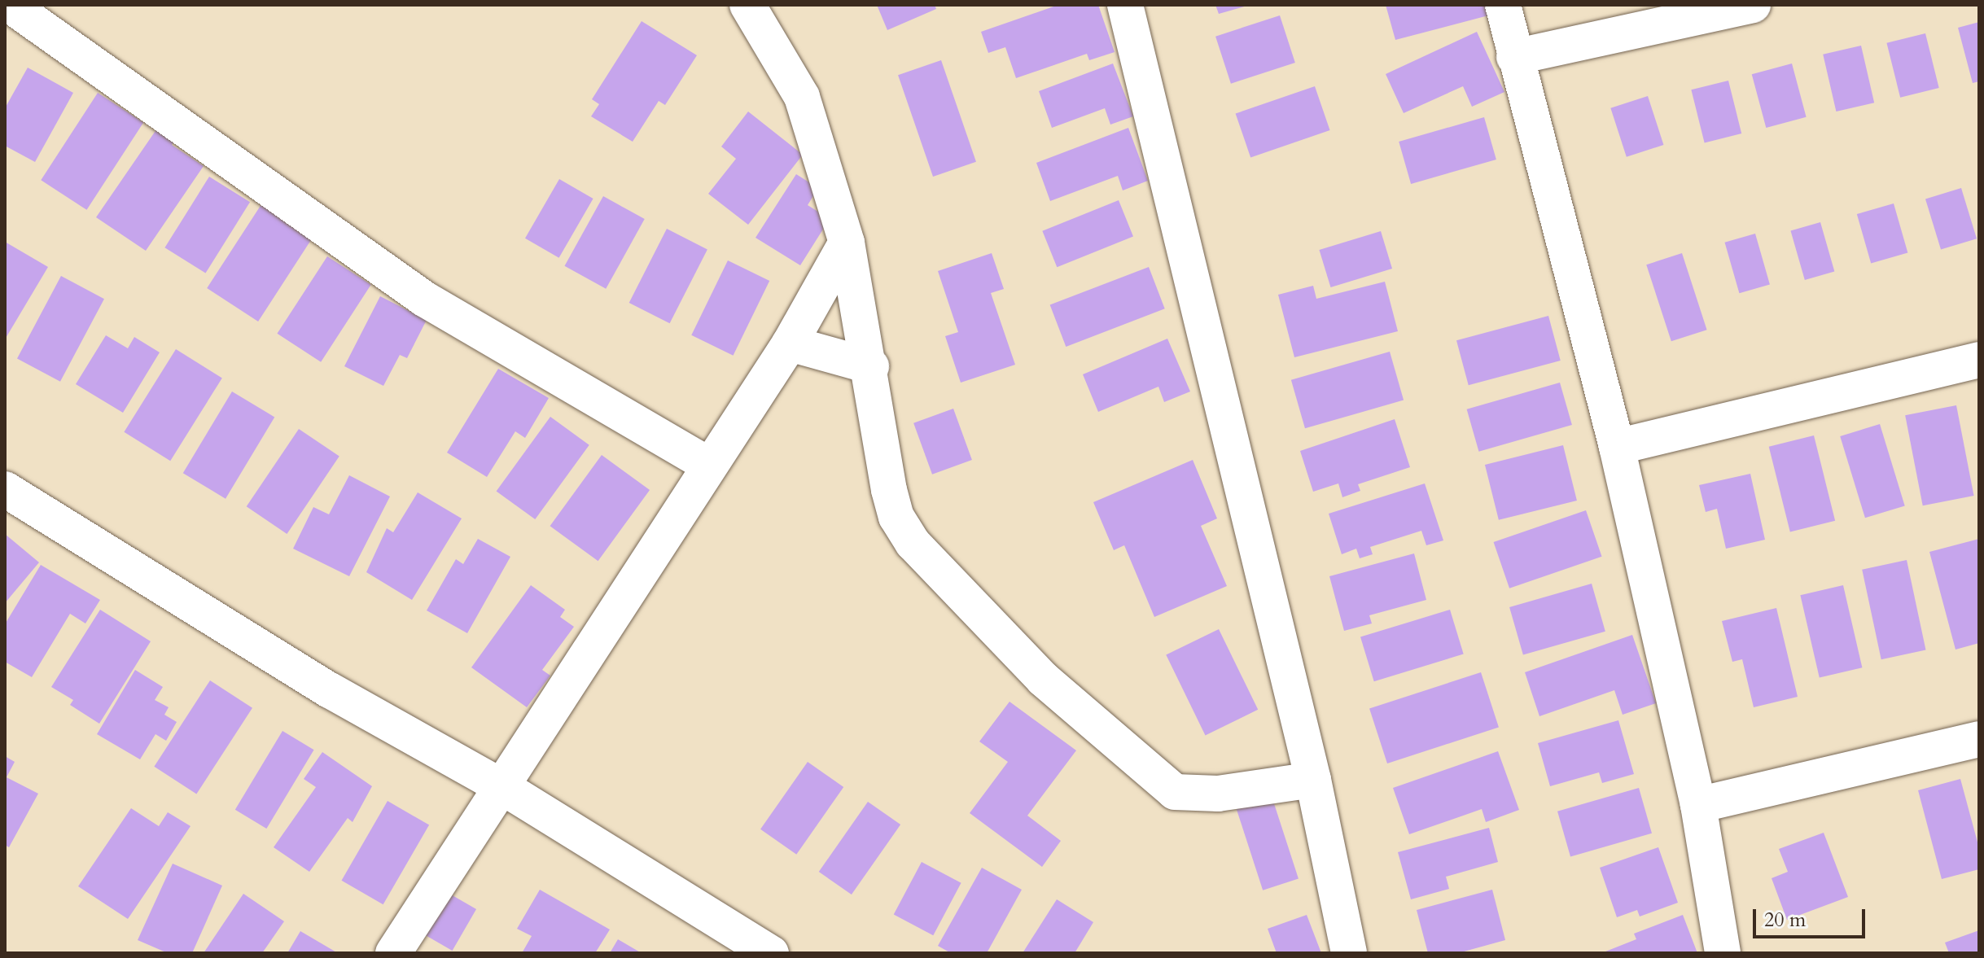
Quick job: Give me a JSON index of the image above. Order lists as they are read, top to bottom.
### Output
{
  "scale_bar": "20 m"
}
